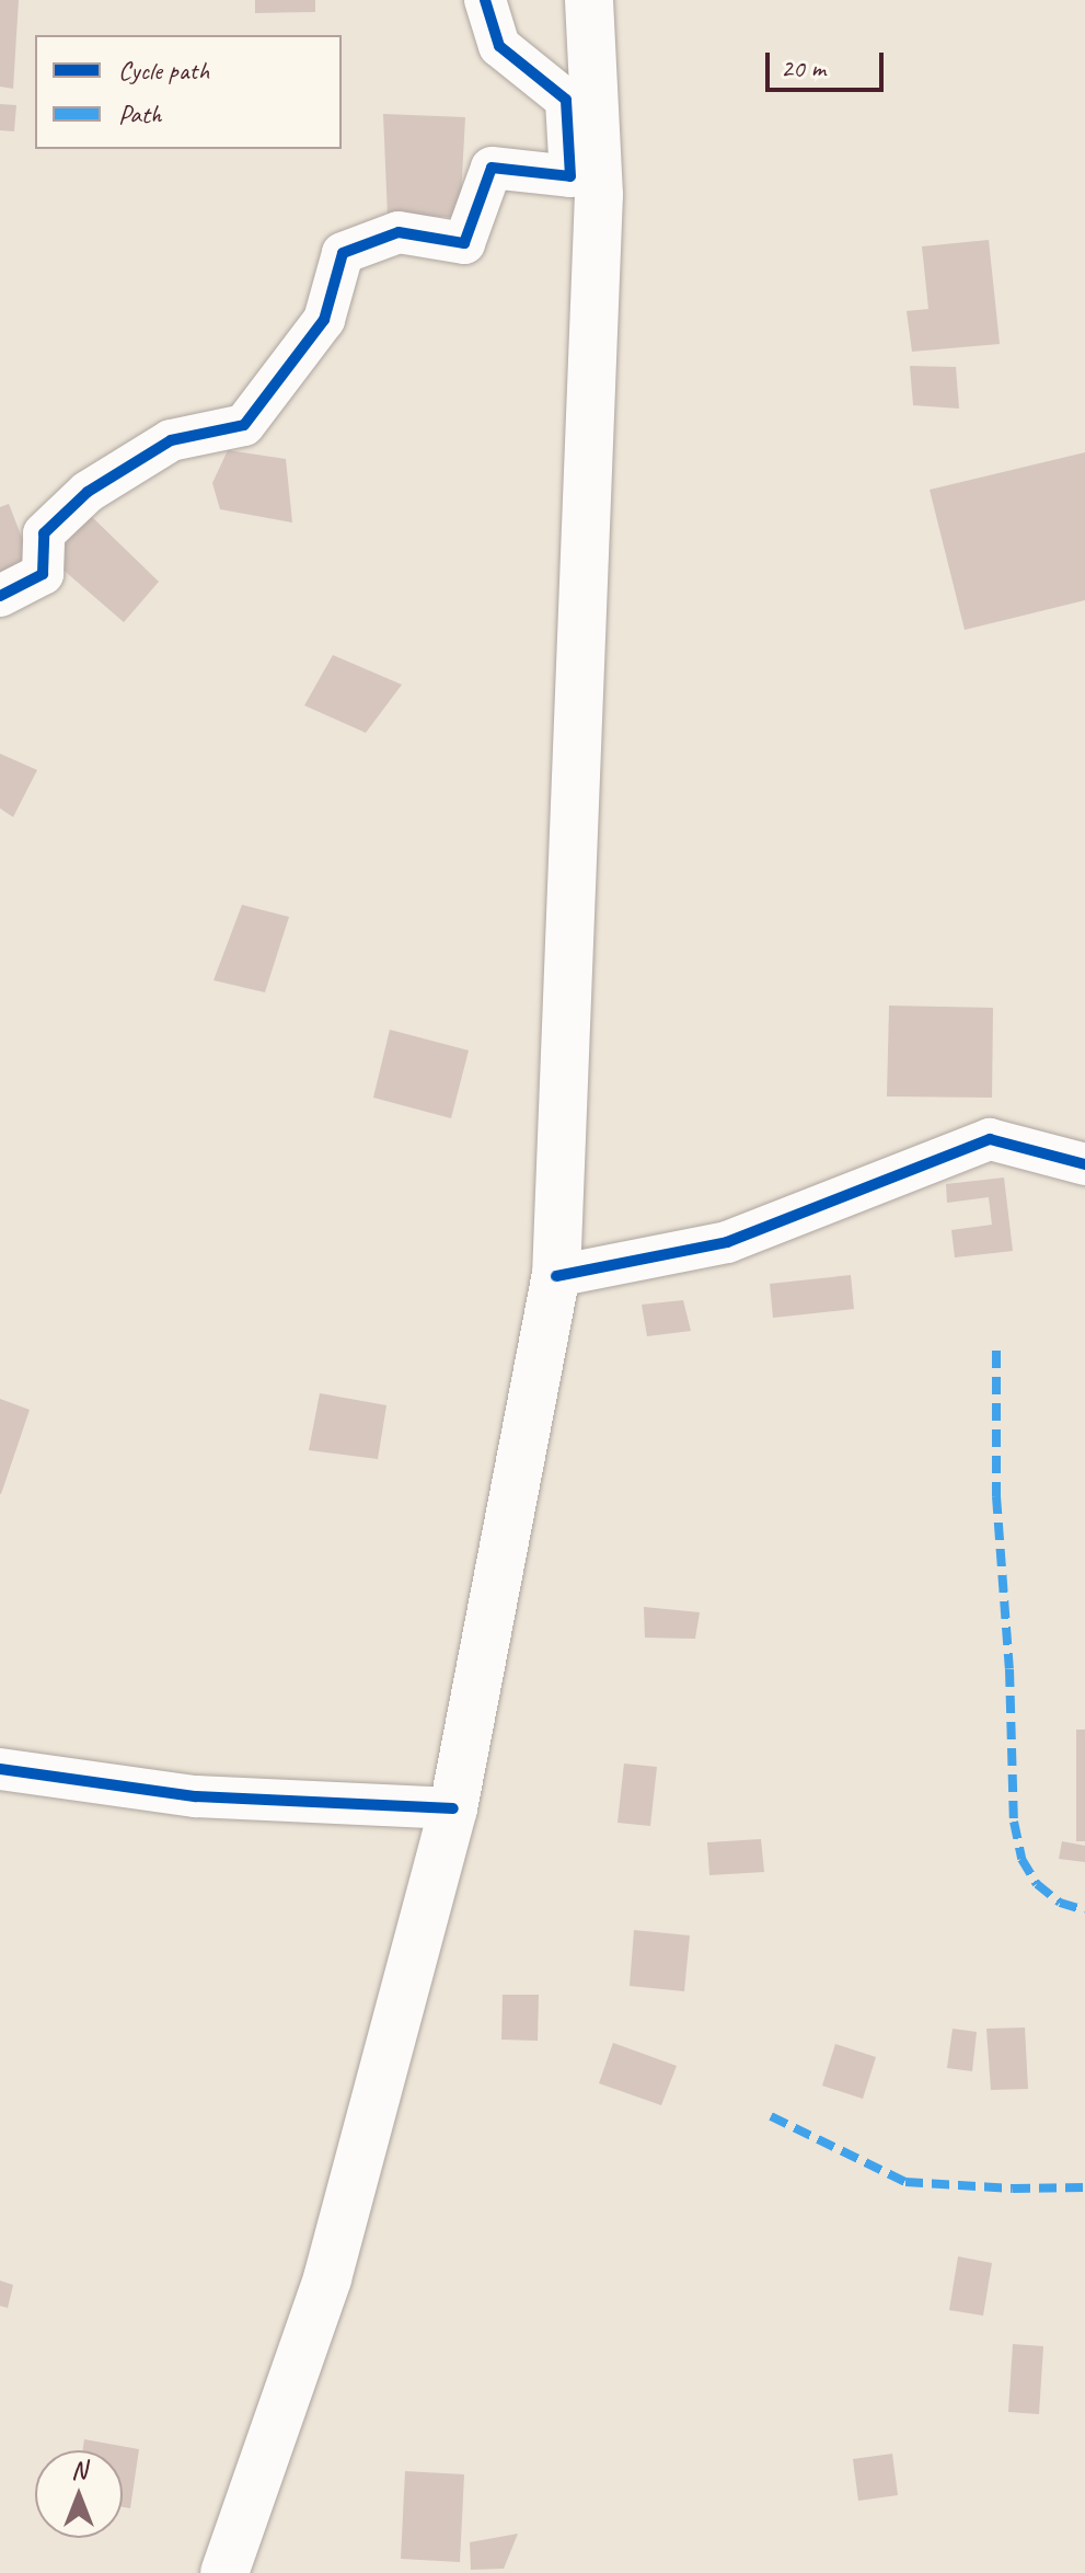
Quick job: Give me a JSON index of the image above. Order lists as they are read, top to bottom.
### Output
{
  "legend": ["Cycle path", "Path"],
  "scale_bar": "20 m",
  "north": "top"
}
